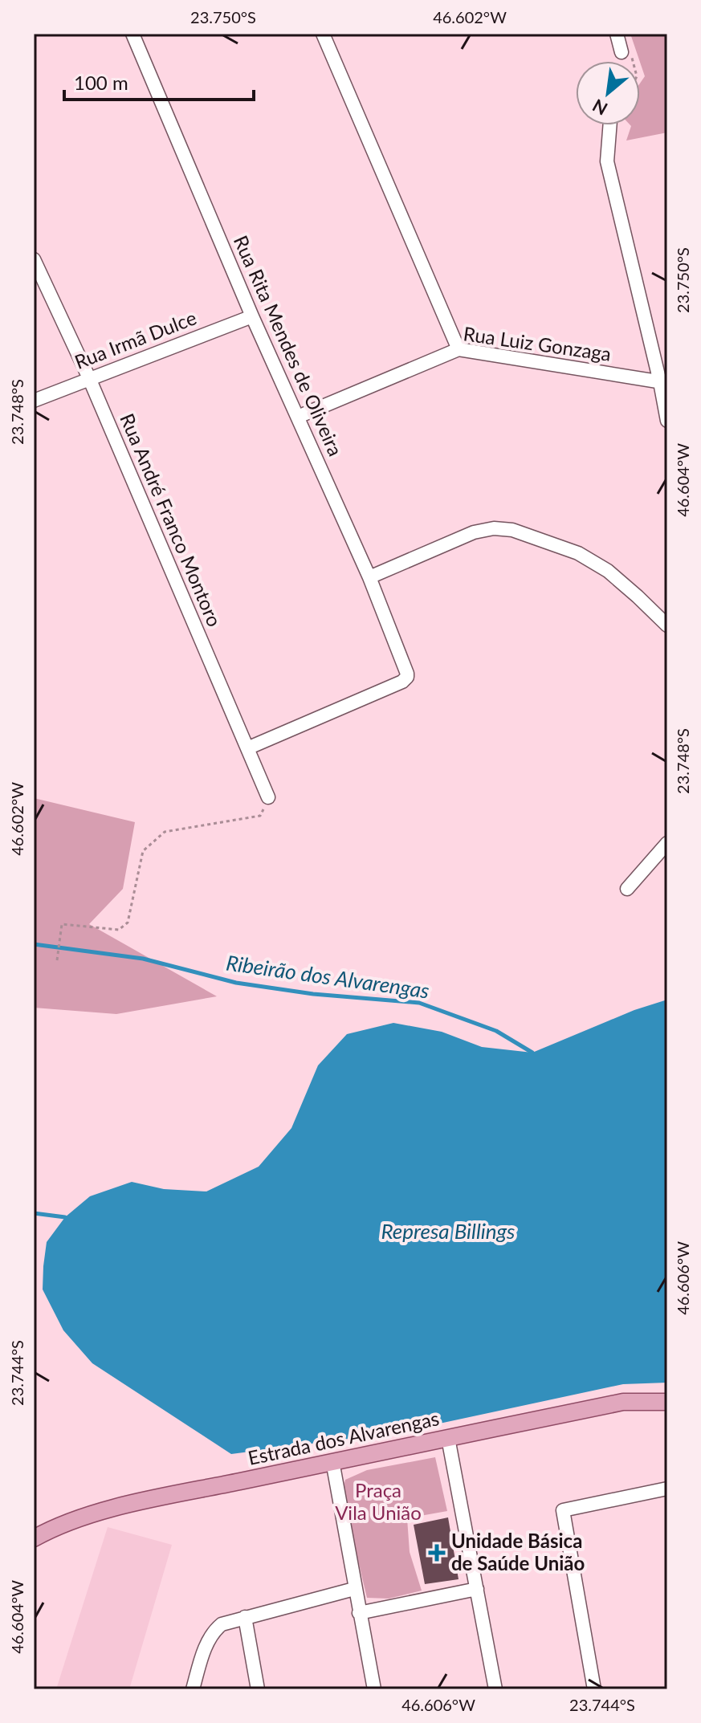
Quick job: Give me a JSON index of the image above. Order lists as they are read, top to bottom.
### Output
{
  "streets": {
    "main road": ["Estrada dos Alvarengas"],
    "street": [
      "Rua Irmã Dulce",
      "Rua Luiz Gonzaga",
      "Rua Rita Mendes de Oliveira",
      "Rua André Franco Montoro"
    ]
  },
  "crossings": [
    ["Rua Irmã Dulce", "Rua Rita Mendes de Oliveira"],
    ["Rua Irmã Dulce", "Rua André Franco Montoro"],
    ["Rua Luiz Gonzaga", "Rua Rita Mendes de Oliveira"],
    ["Rua Rita Mendes de Oliveira", "Rua André Franco Montoro"]
  ],
  "water": ["Ribeirão dos Alvarengas", "Represa Billings"],
  "parks": ["Praça Vila União"],
  "places": {
    "health": ["Unidade Básica de Saúde União"]
  },
  "scale_bar": "100 m",
  "north": "bottom left",
  "coordinates": [
    "23.750°S",
    "46.602°W",
    "23.748°S",
    "46.604°W",
    "46.606°W",
    "23.744°S"
  ]
}
